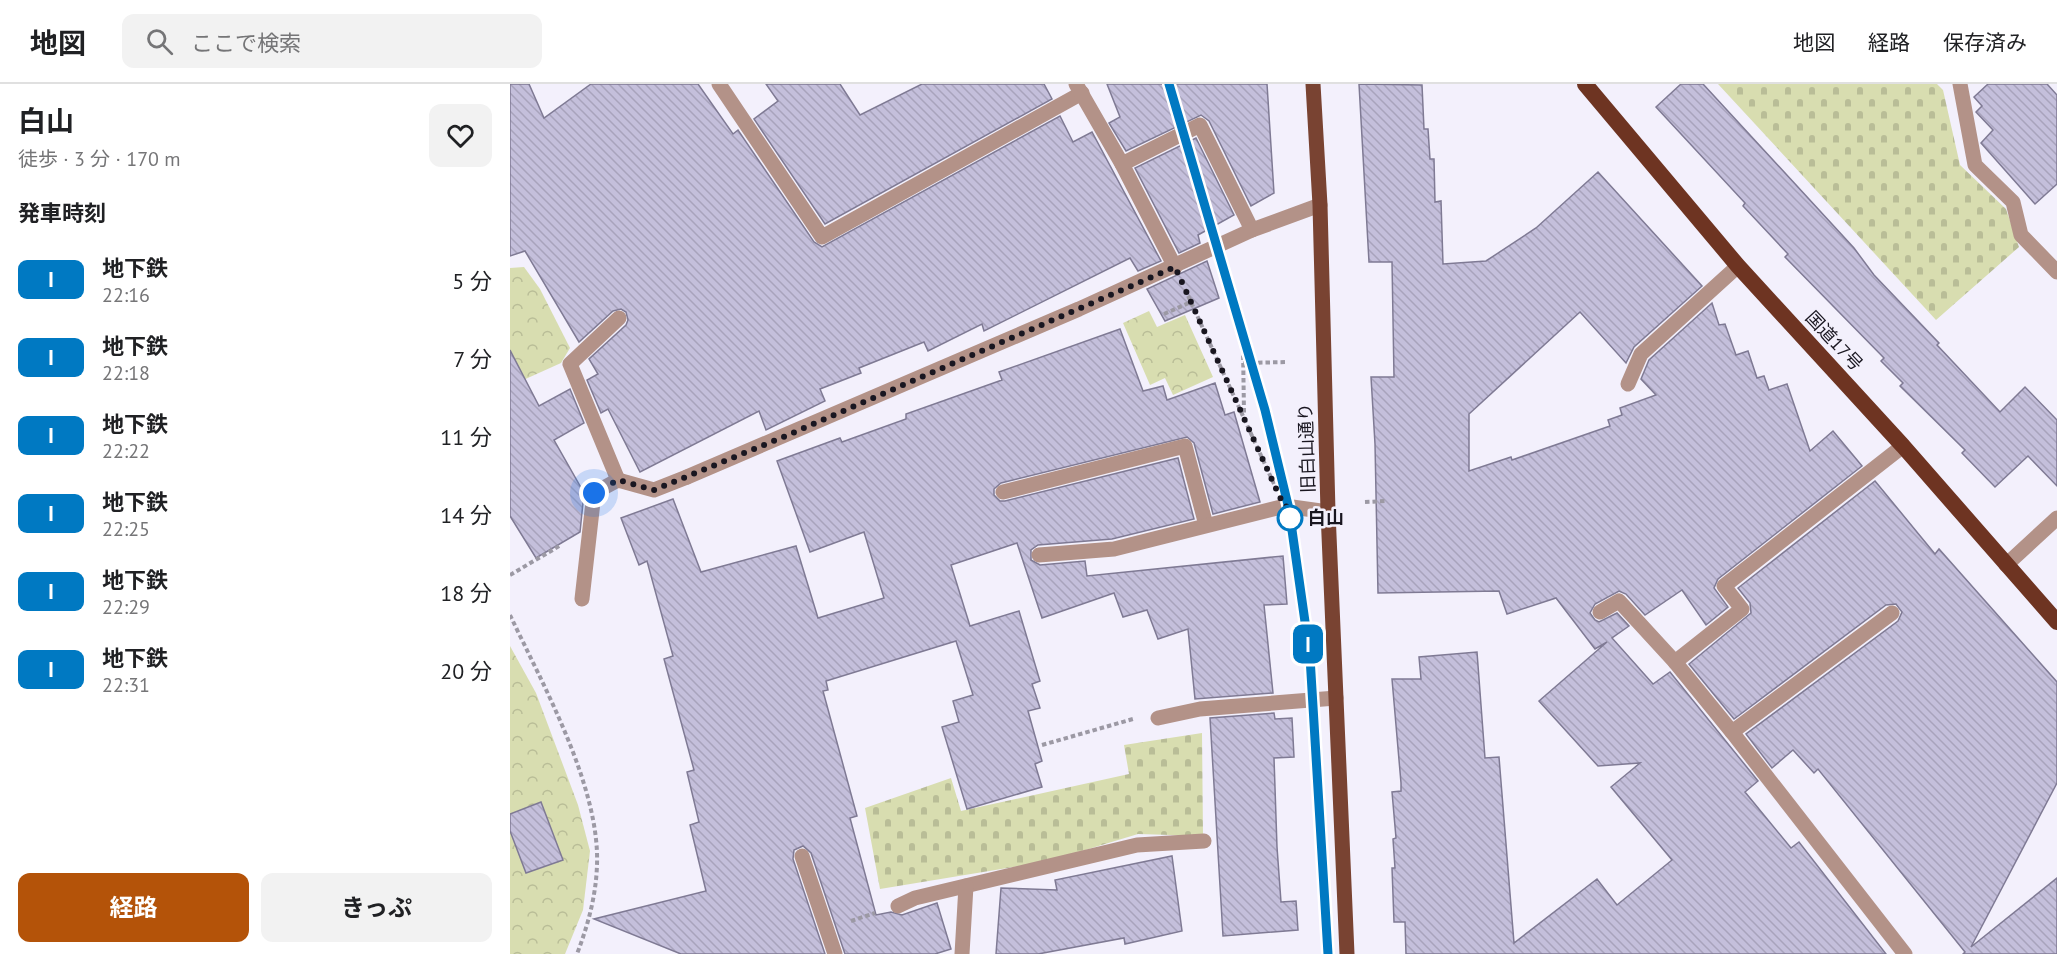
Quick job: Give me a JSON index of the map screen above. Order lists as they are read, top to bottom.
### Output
{
  "streets": {
    "highway": ["国道17号"],
    "main road": ["旧白山通り"]
  },
  "places": ["白山"],
  "lines": ["metro line I"],
  "page": {
    "header": "地図",
    "search": "ここで検索",
    "nav": ["地図", "経路", "保存済み"],
    "heading": [
      ["白山", "徒歩 · 3 分 · 170 m"],
      "発車時刻"
    ],
    "on_map": "I",
    "list": [
      {
        "mark": "I",
        "name": "地下鉄",
        "note": "22:16",
        "value": "5 分"
      },
      {
        "mark": "I",
        "name": "地下鉄",
        "note": "22:18",
        "value": "7 分"
      },
      {
        "mark": "I",
        "name": "地下鉄",
        "note": "22:22",
        "value": "11 分"
      },
      {
        "mark": "I",
        "name": "地下鉄",
        "note": "22:25",
        "value": "14 分"
      },
      {
        "mark": "I",
        "name": "地下鉄",
        "note": "22:29",
        "value": "18 分"
      },
      {
        "mark": "I",
        "name": "地下鉄",
        "note": "22:31",
        "value": "20 分"
      }
    ],
    "buttons": ["経路", "きっぷ"]
  }
}
